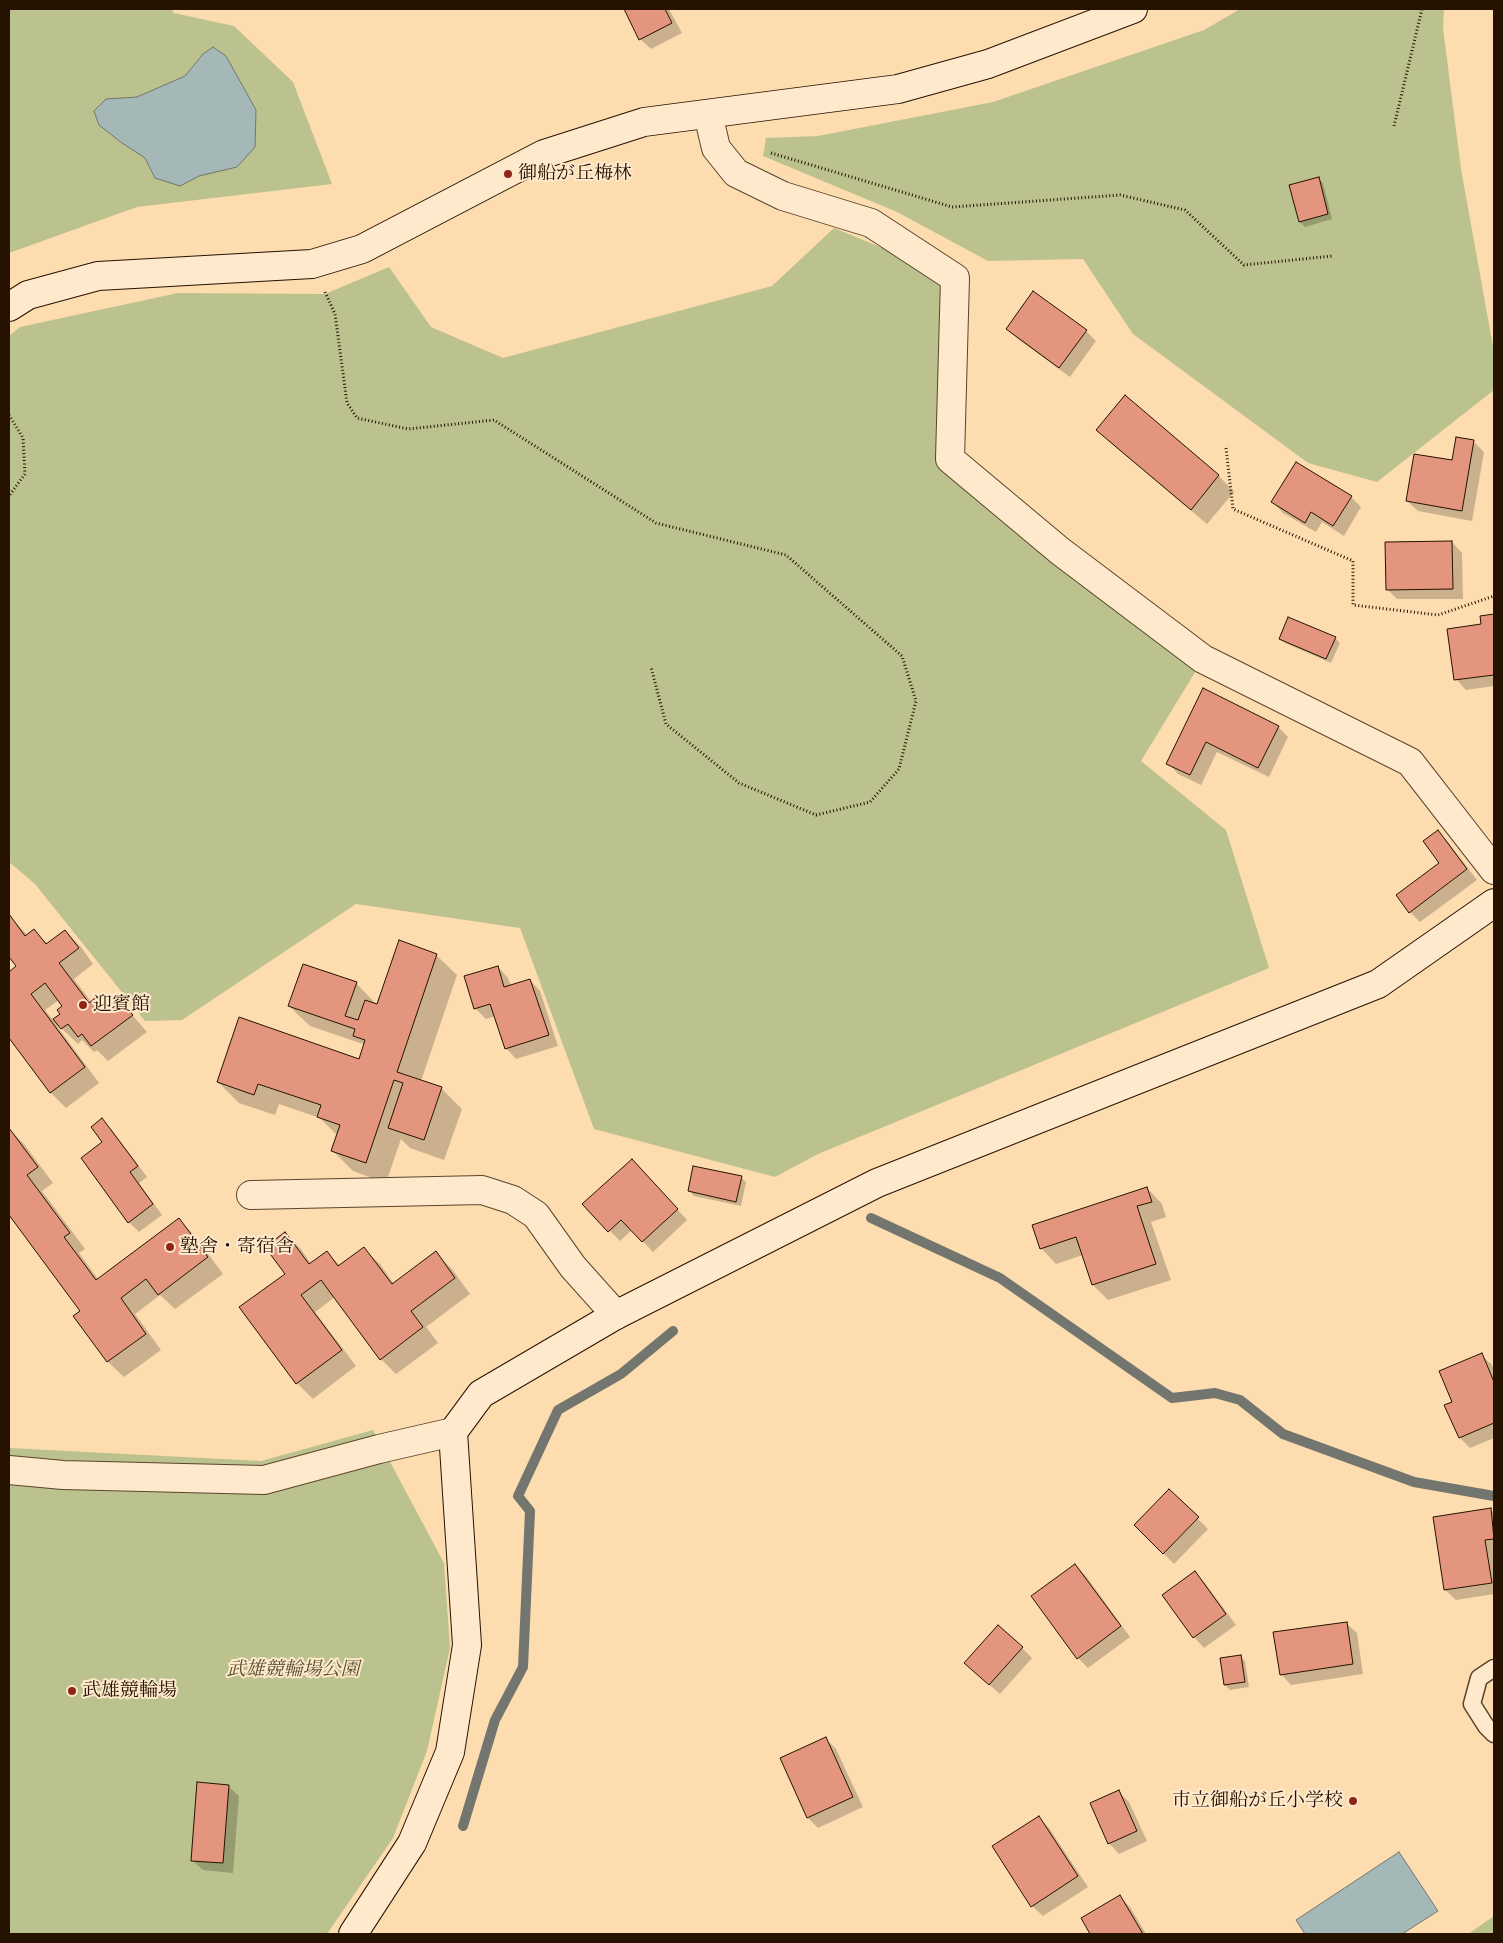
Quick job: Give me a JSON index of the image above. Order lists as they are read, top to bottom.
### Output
{
  "parks": ["武雄競輪場公園"],
  "places": [
    "御船が丘梅林",
    "迎賓館",
    "塾舎・寄宿舎",
    "武雄競輪場",
    "市立御船が丘小学校"
  ]
}
